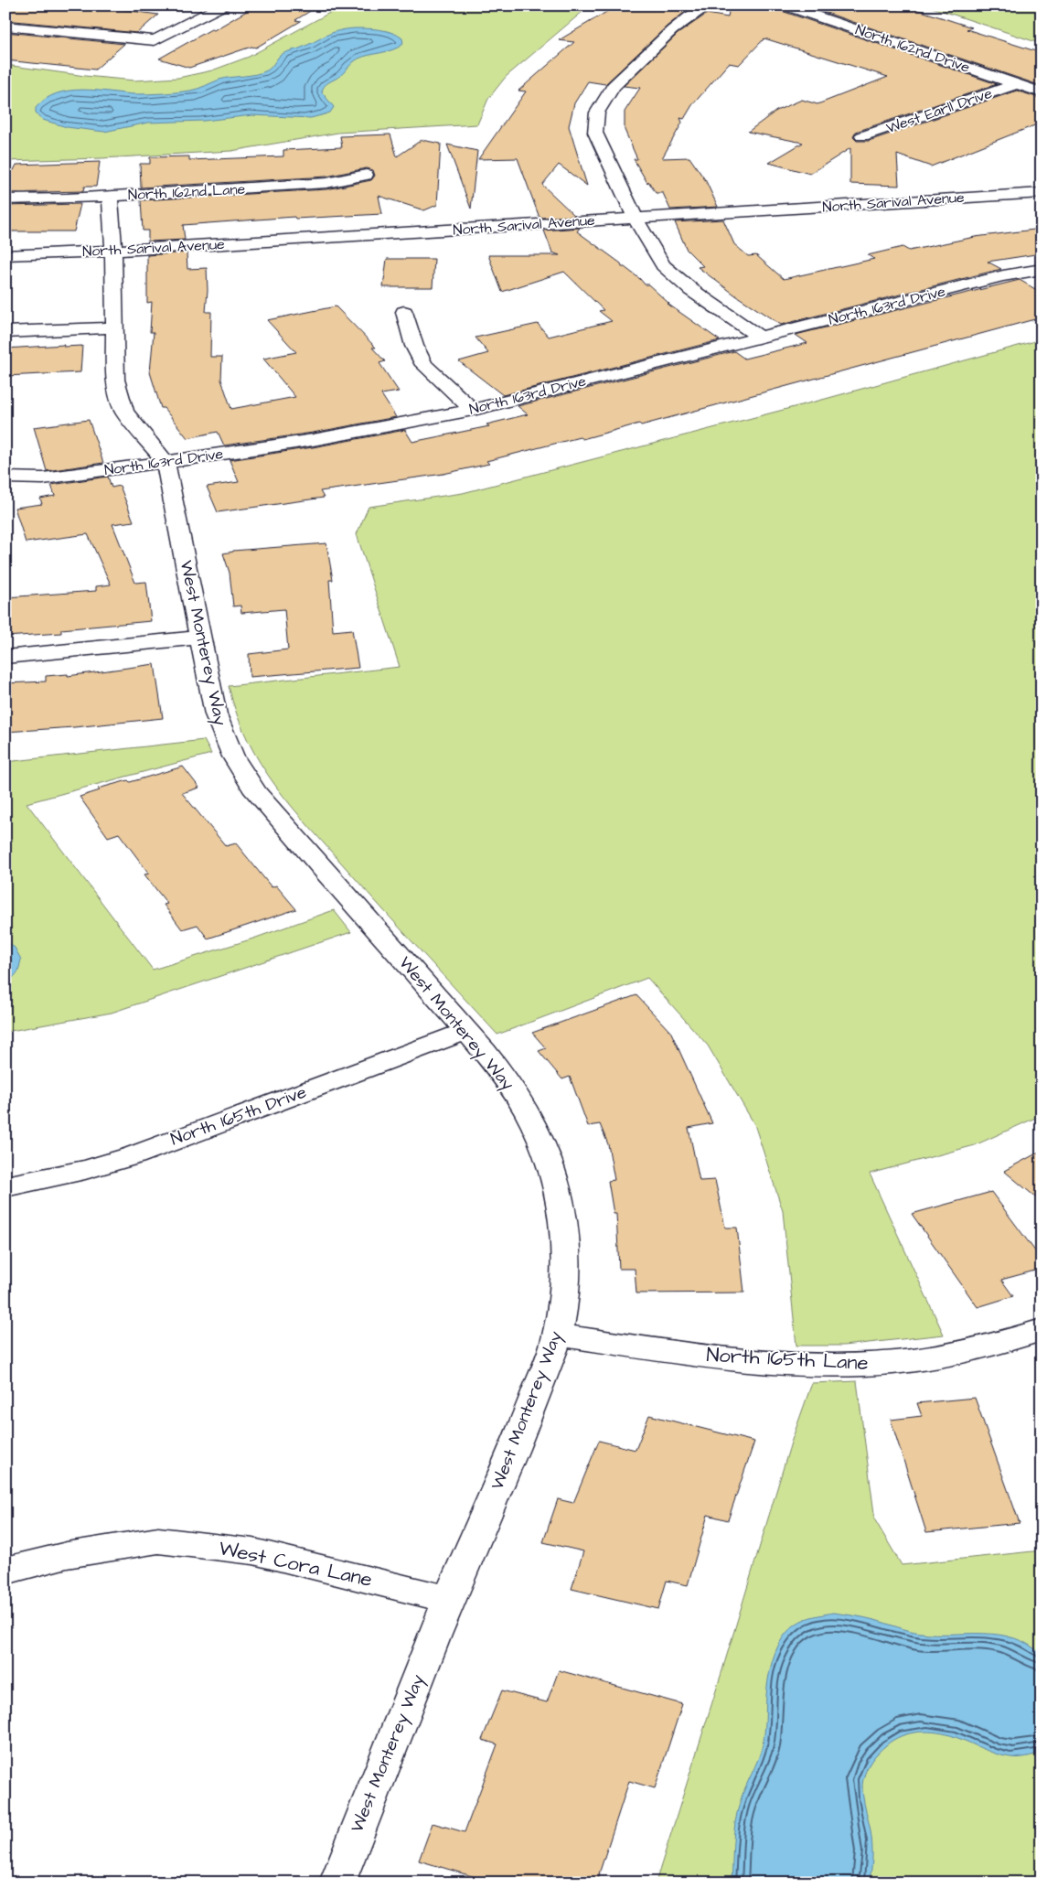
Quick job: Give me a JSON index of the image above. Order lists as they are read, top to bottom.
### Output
{
  "streets": {
    "street": [
      "North 162nd Drive",
      "West Earll Drive",
      "North 162nd Lane",
      "North Sarival Avenue",
      "North 163rd Drive",
      "West Monterey Way",
      "North 165th Drive",
      "North 165th Lane",
      "West Cora Lane"
    ]
  },
  "crossings": [
    ["North 162nd Drive", "West Earll Drive"],
    ["North 162nd Lane", "West Monterey Way"],
    ["North Sarival Avenue", "West Monterey Way"],
    ["North 163rd Drive", "West Monterey Way"],
    ["West Monterey Way", "North 165th Drive"],
    ["West Monterey Way", "North 165th Lane"],
    ["West Monterey Way", "West Cora Lane"]
  ]
}
